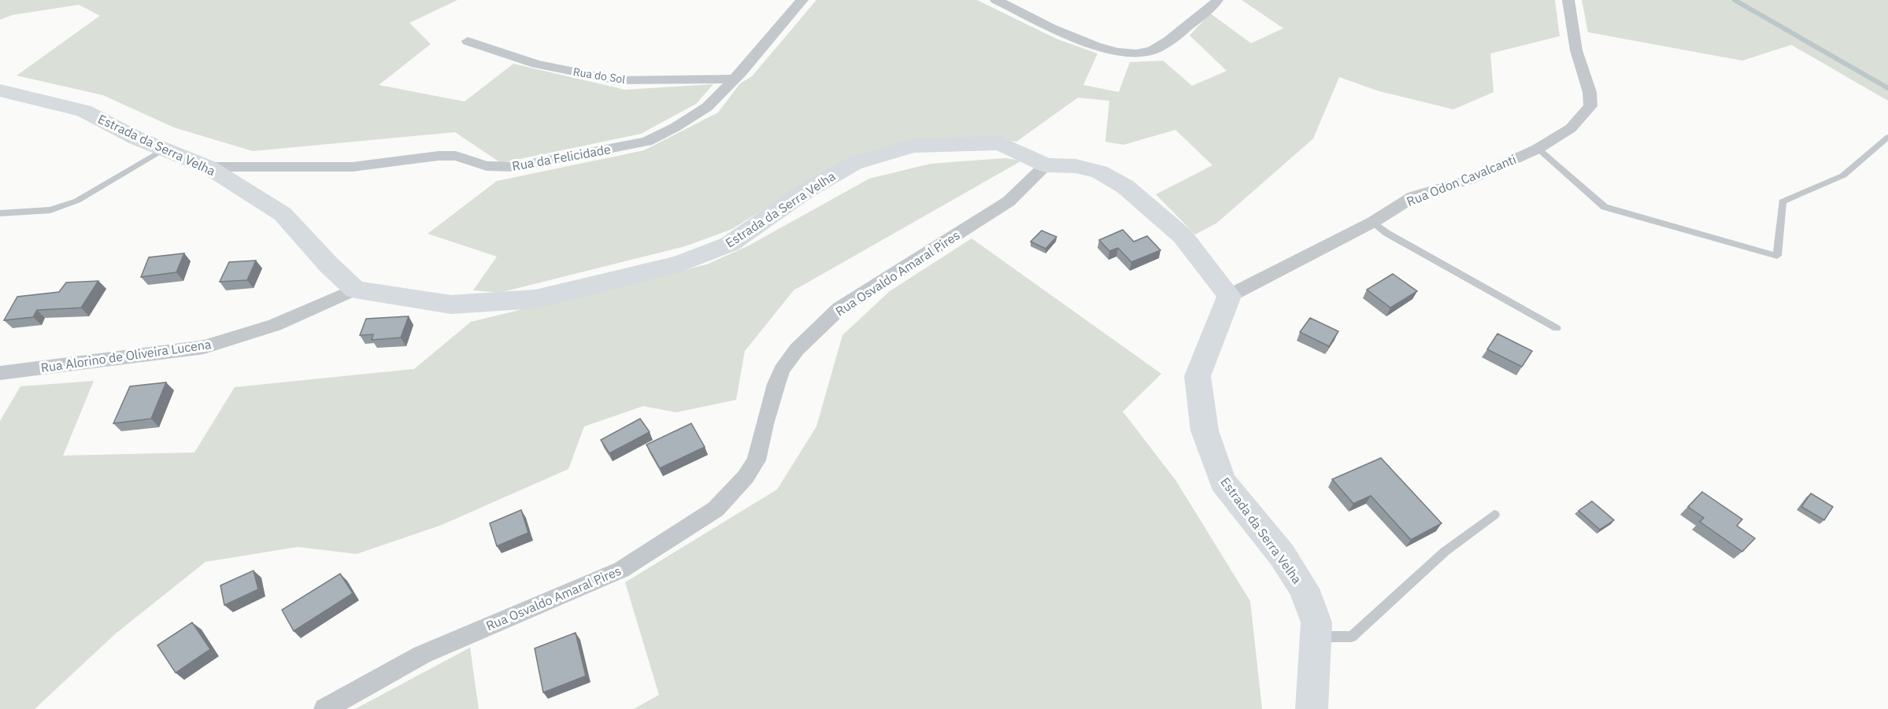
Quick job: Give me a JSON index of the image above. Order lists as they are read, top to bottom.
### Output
{
  "streets": {
    "street": [
      "Rua do Sol",
      "Estrada da Serra Velha",
      "Rua da Felicidade",
      "Rua Odon Cavalcanti",
      "Rua Osvaldo Amaral Pires",
      "Rua Alorino de Oliveira Lucena"
    ]
  },
  "crossings": [
    ["Rua do Sol", "Rua da Felicidade"],
    ["Estrada da Serra Velha", "Rua da Felicidade"],
    ["Estrada da Serra Velha", "Rua Odon Cavalcanti"],
    ["Estrada da Serra Velha", "Rua Osvaldo Amaral Pires"],
    ["Estrada da Serra Velha", "Rua Alorino de Oliveira Lucena"]
  ]
}
